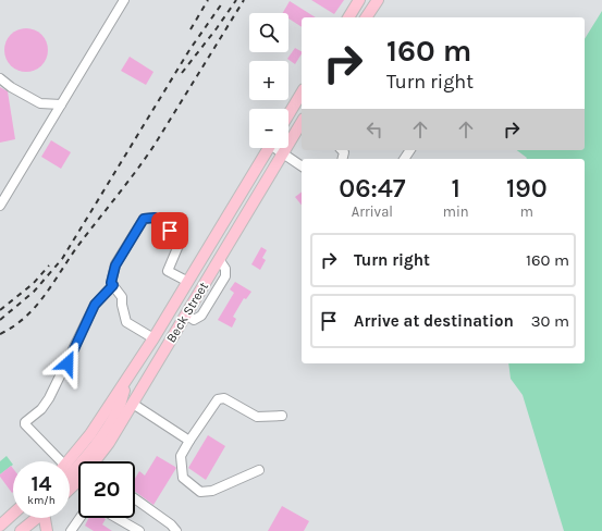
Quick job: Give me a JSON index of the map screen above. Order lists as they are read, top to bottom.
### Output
{
  "streets": {
    "main road": ["Beck Street"]
  },
  "page": {
    "map_buttons": ["+", "−"],
    "turn": ["160 m", "Turn right"],
    "eta": [
      "06:47",
      "Arrival",
      "1",
      "min",
      "190",
      "m"
    ],
    "list": [
      {
        "name": "Turn right",
        "value": "160 m"
      },
      {
        "name": "Arrive at destination",
        "value": "30 m"
      }
    ],
    "speed": "14 km/h",
    "limit": "20"
  }
}
